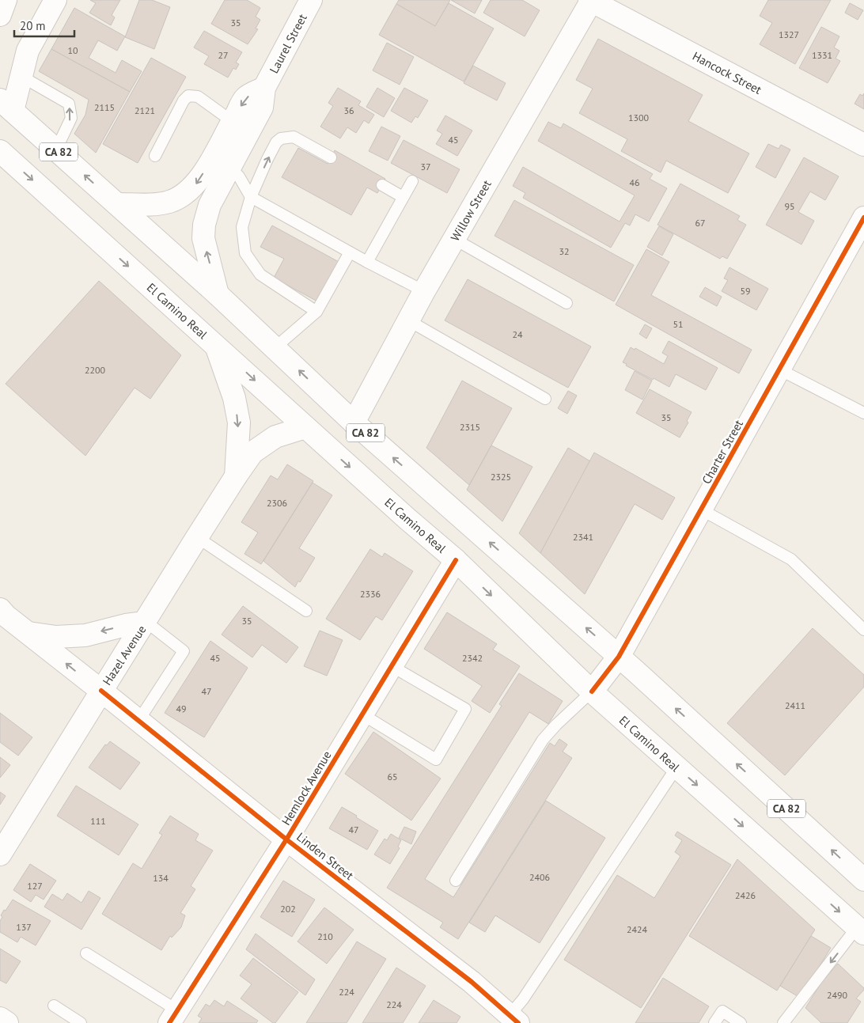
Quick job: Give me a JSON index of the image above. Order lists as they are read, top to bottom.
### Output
{
  "streets": {
    "main road": [
      "Laurel Street",
      "Hancock Street",
      "CA 82",
      "Willow Street",
      "El Camino Real",
      "Charter Street",
      "Hazel Avenue",
      "Hemlock Avenue",
      "Linden Street"
    ]
  },
  "crossings": [
    ["Hancock Street", "Willow Street"],
    ["CA 82", "Willow Street"],
    ["CA 82", "Charter Street"],
    ["El Camino Real", "Charter Street"],
    ["El Camino Real", "Hazel Avenue"],
    ["El Camino Real", "Hemlock Avenue"],
    ["Hazel Avenue", "Linden Street"],
    ["Hemlock Avenue", "Linden Street"]
  ],
  "house_numbers": [
    "35",
    "1327",
    "10",
    "27",
    "1331",
    "2115",
    "2121",
    "36",
    "1300",
    "45",
    "37",
    "46",
    "95",
    "67",
    "32",
    "59",
    "51",
    "24",
    "2200",
    "35",
    "2315",
    "2325",
    "2306",
    "2341",
    "2336",
    "35",
    "45",
    "2342",
    "47",
    "2411",
    "49",
    "65",
    "111",
    "47",
    "2406",
    "134",
    "127",
    "2426",
    "202",
    "137",
    "2424",
    "210",
    "224",
    "2490",
    "224"
  ],
  "scale_bar": "20 m"
}
